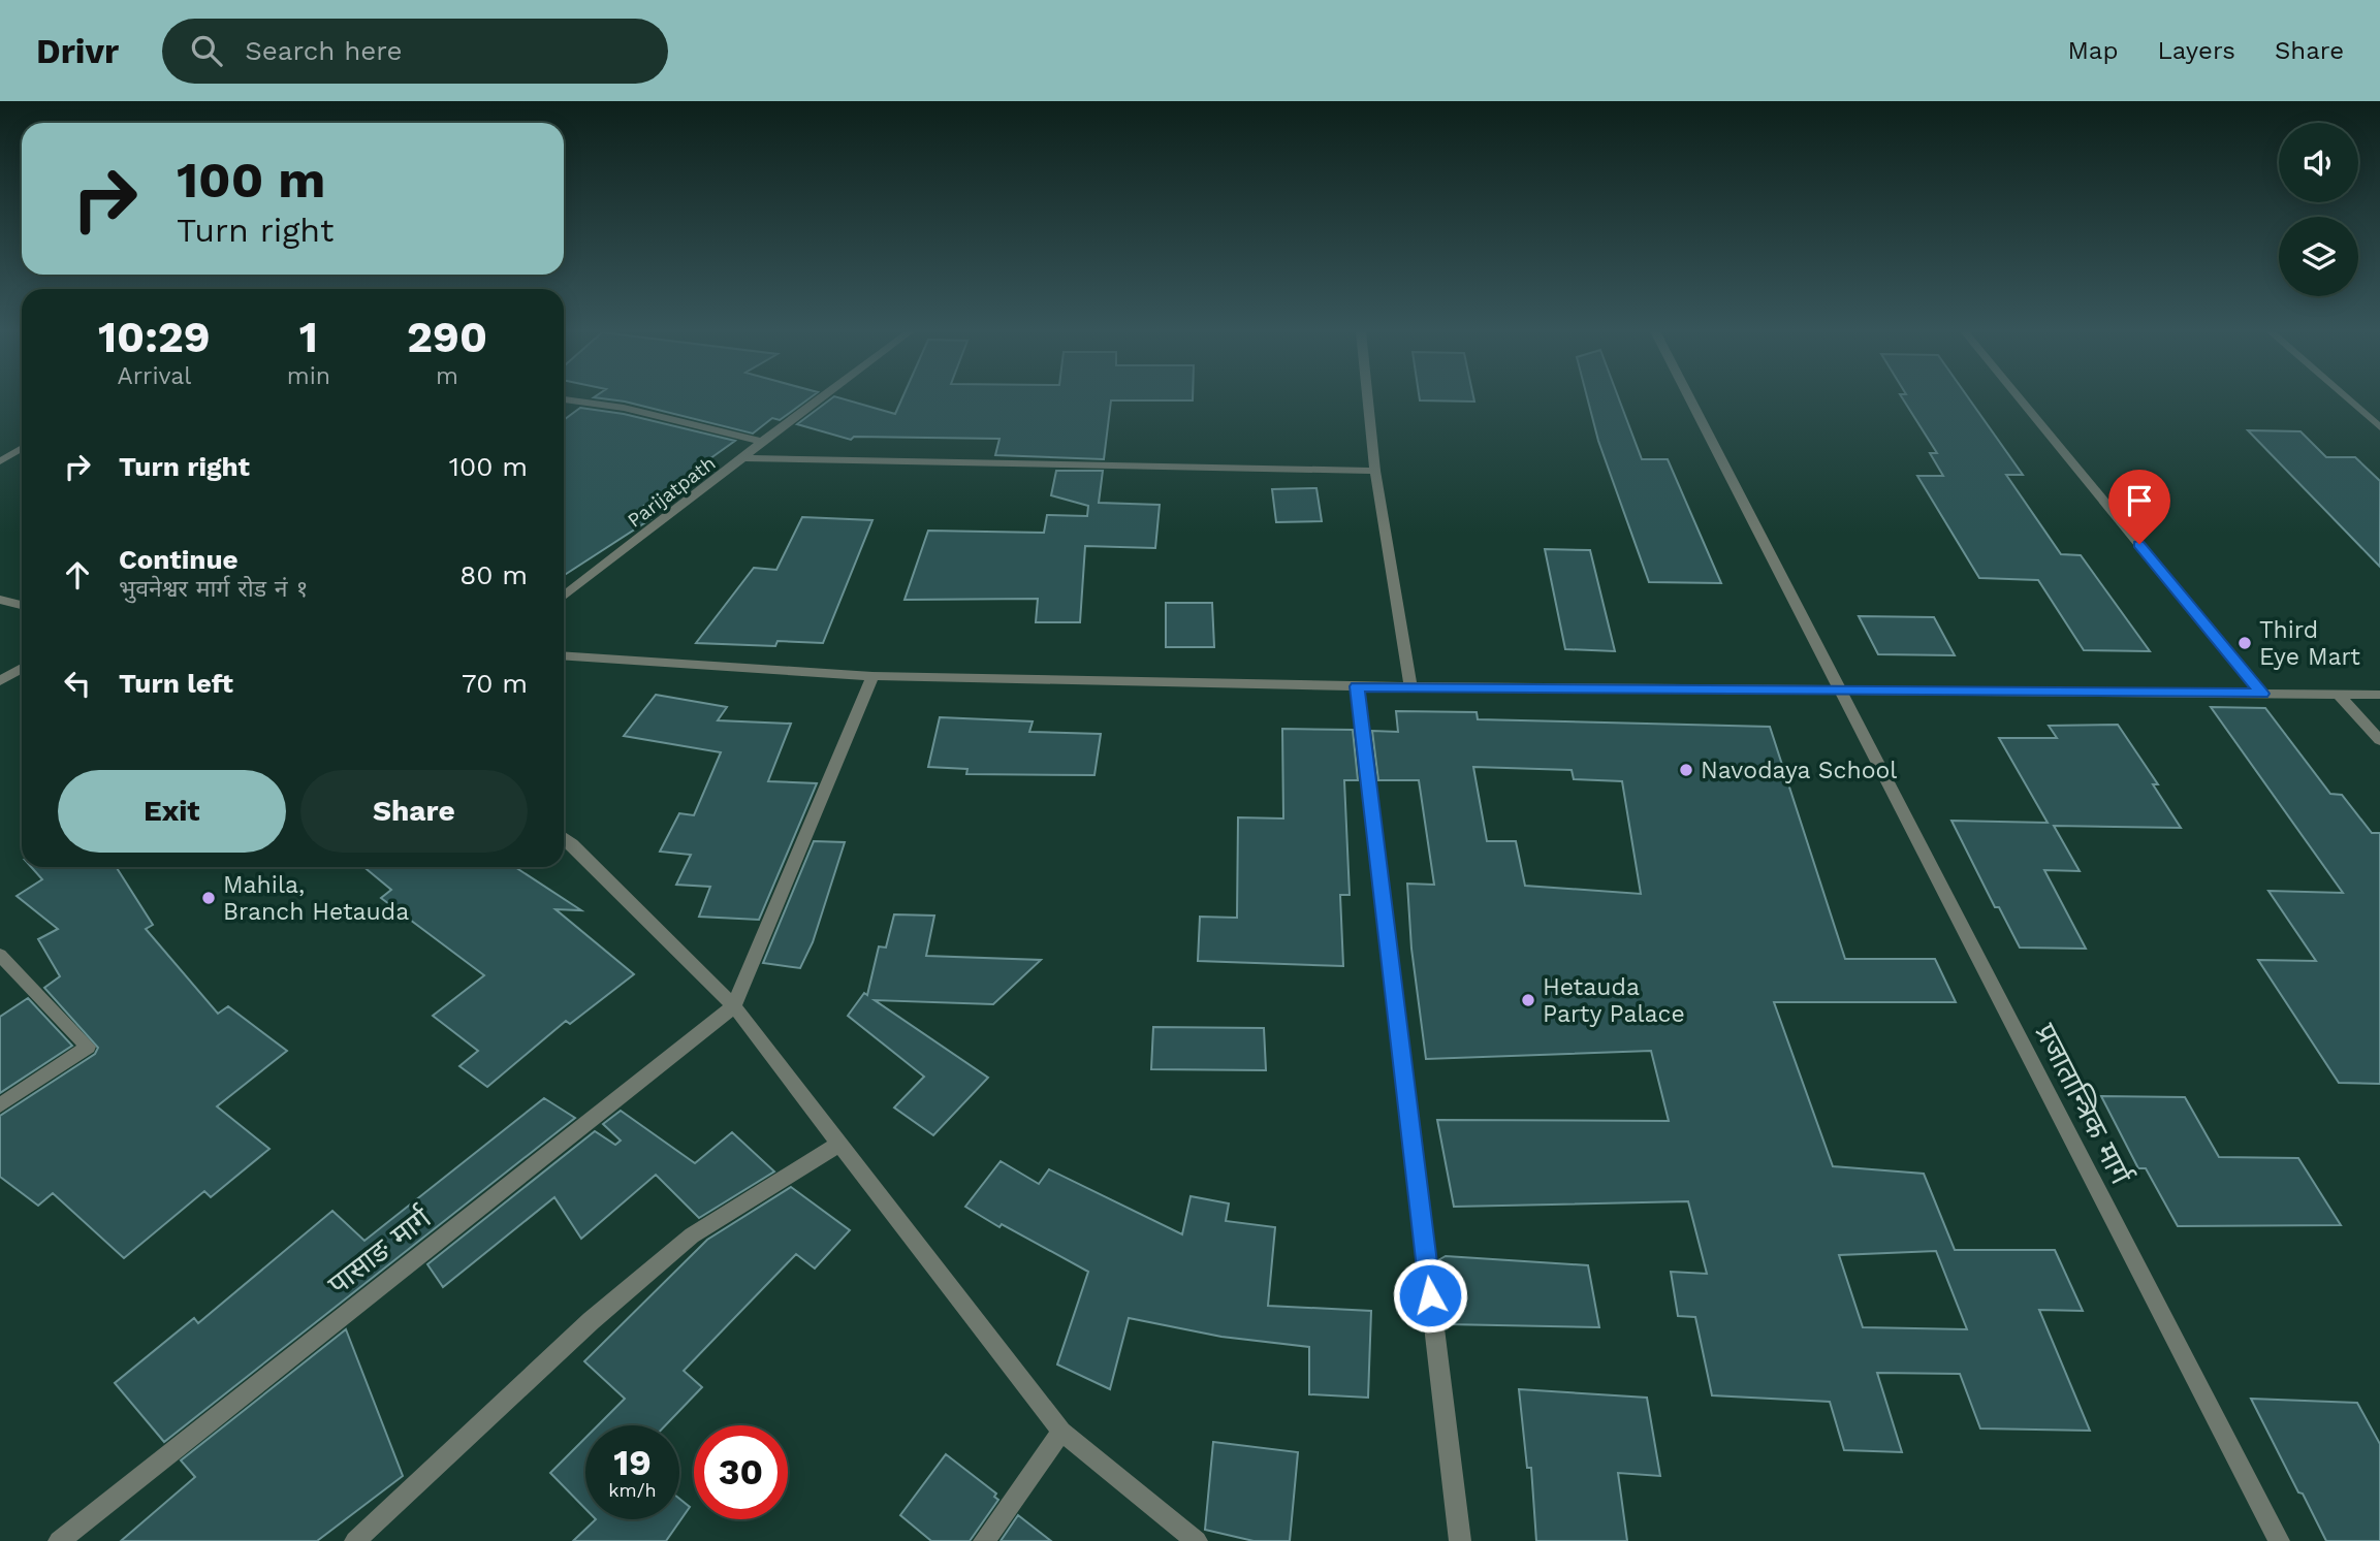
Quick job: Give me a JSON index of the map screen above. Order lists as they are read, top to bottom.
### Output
{
  "streets": {
    "street": ["Parijatpath", "प्रजातान्त्रिक मार्ग", "पासाङ मार्ग"]
  },
  "places": [
    "Third Eye Mart",
    "Navodaya School",
    "Mahila, Branch Hetauda",
    "Hetauda Party Palace"
  ],
  "page": {
    "header": "Drivr",
    "search": "Search here",
    "nav": ["Map", "Layers", "Share"],
    "turn": ["100 m", "Turn right"],
    "eta": [
      "10:29",
      "Arrival",
      "1",
      "min",
      "290",
      "m"
    ],
    "list": [
      {
        "name": "Turn right",
        "value": "100 m"
      },
      {
        "name": "Continue",
        "note": "भुवनेश्वर मार्ग रोड नं १",
        "value": "80 m"
      },
      {
        "name": "Turn left",
        "value": "70 m"
      }
    ],
    "buttons": ["Exit", "Share"],
    "speed": "19 km/h",
    "limit": "30"
  }
}
